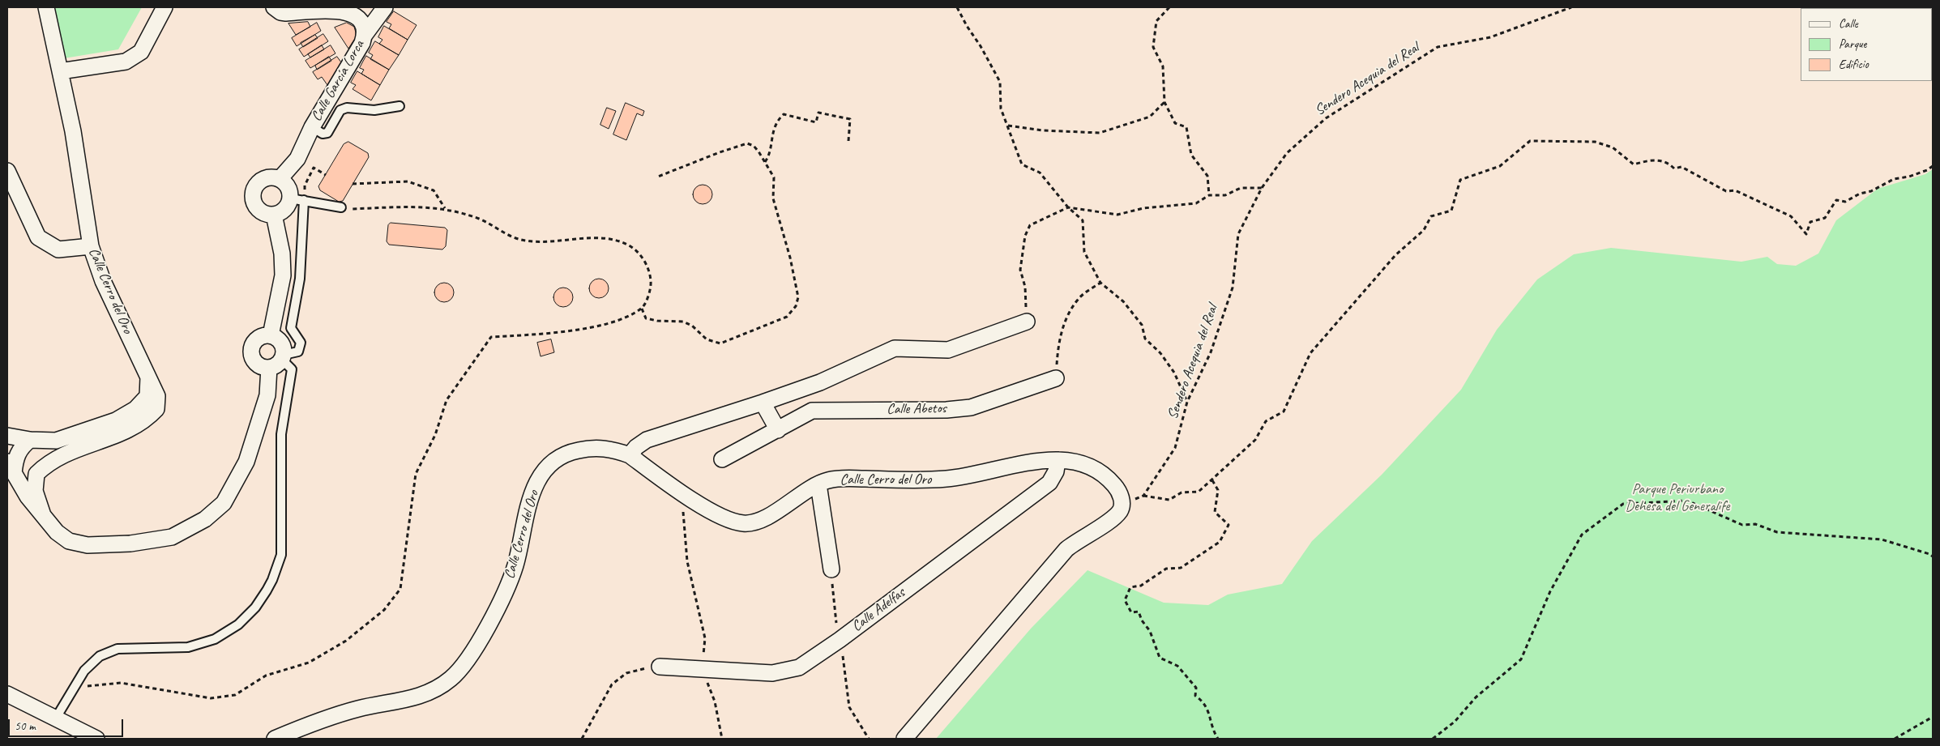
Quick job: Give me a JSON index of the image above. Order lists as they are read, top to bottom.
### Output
{
  "streets": {
    "street": [
      "Calle García Lorca",
      "Calle Cerro del Oro",
      "Calle Abetos",
      "Calle Adelfas"
    ],
    "path": ["Sendero Acequia del Real"]
  },
  "crossings": [
    ["Calle Cerro del Oro", "Calle Adelfas"]
  ],
  "parks": ["Parque Periurbano Dehesa del Generalife"],
  "legend": ["Calle", "Parque", "Edificio"],
  "scale_bar": "50 m"
}
